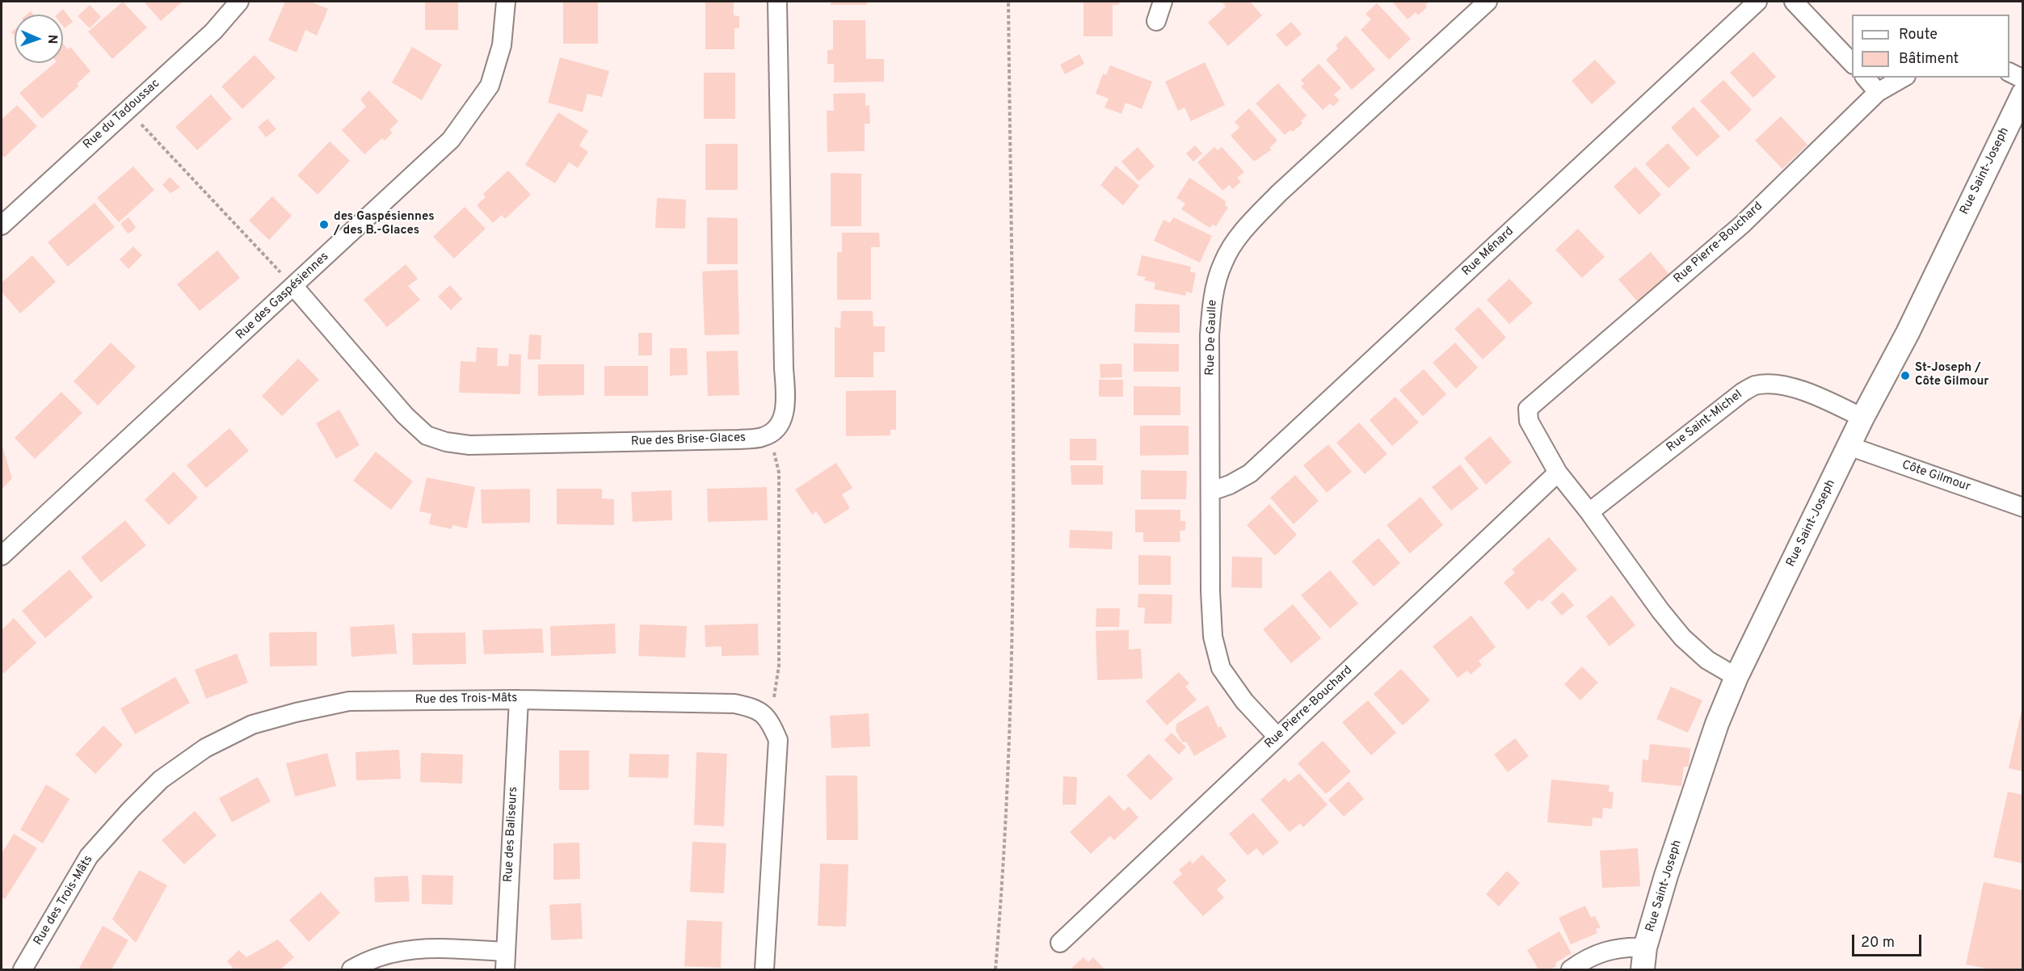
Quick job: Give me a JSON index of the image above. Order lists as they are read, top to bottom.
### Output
{
  "streets": {
    "street": [
      "Rue du Tadoussac",
      "Rue Saint-Joseph",
      "Rue Pierre-Bouchard",
      "Rue Ménard",
      "Rue des Gaspésiennes",
      "Rue De Gaulle",
      "Rue Saint-Michel",
      "Rue des Brise-Glaces",
      "Côte Gilmour",
      "Rue des Trois-Mâts",
      "Rue des Baliseurs"
    ]
  },
  "crossings": [
    ["Rue Saint-Joseph", "Rue Saint-Michel"],
    ["Rue Saint-Joseph", "Côte Gilmour"],
    ["Rue Pierre-Bouchard", "Rue De Gaulle"],
    ["Rue Ménard", "Rue De Gaulle"],
    ["Rue des Gaspésiennes", "Rue des Brise-Glaces"],
    ["Rue des Trois-Mâts", "Rue des Baliseurs"]
  ],
  "places": ["des Gaspésiennes / des B.-Glaces", "St-Joseph / Côte Gilmour"],
  "legend": ["Route", "Bâtiment"],
  "scale_bar": "20 m",
  "north": "right"
}
